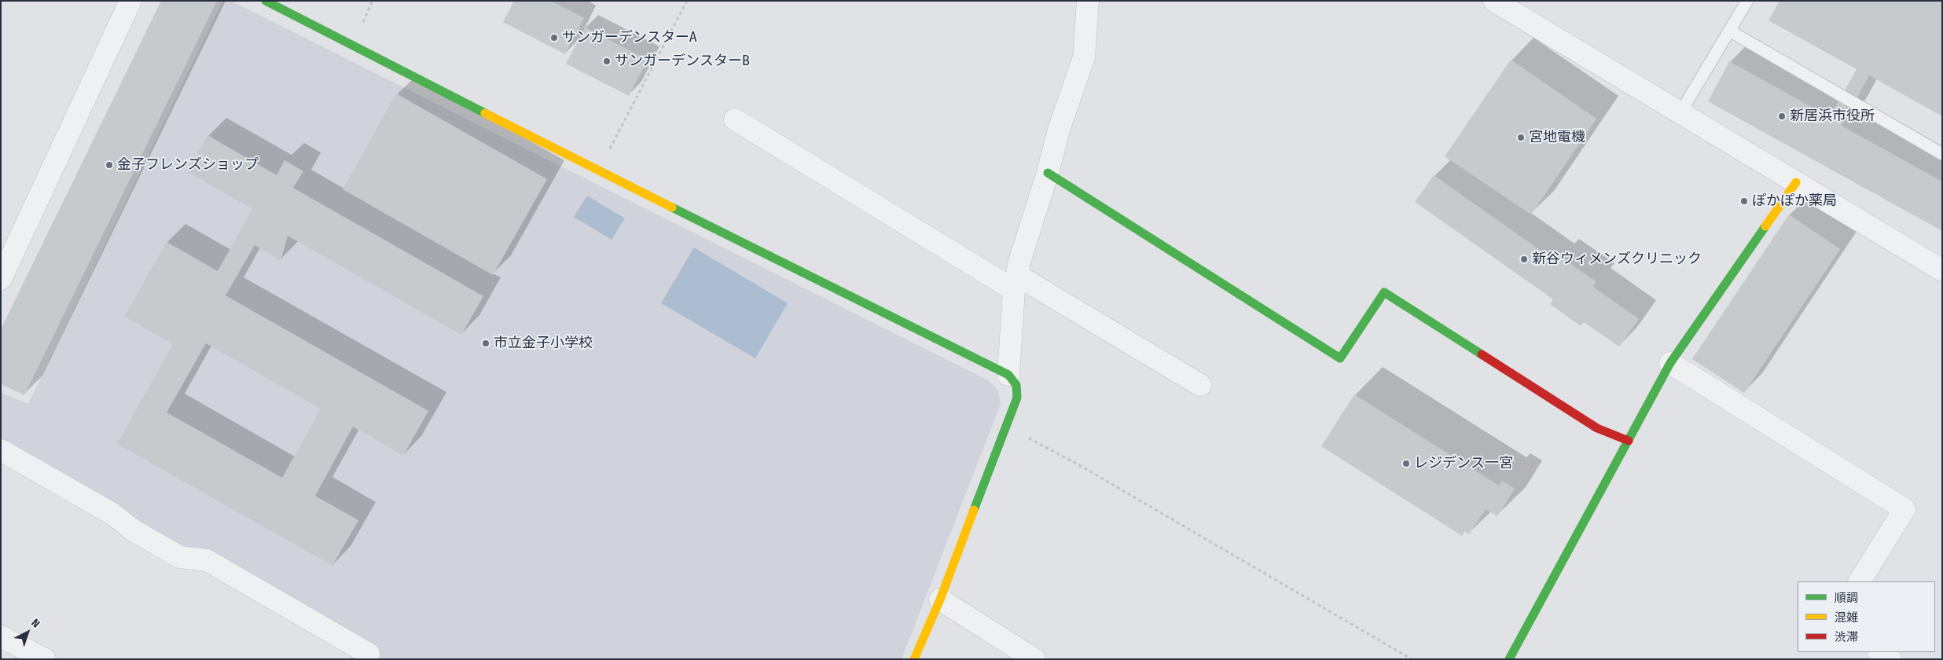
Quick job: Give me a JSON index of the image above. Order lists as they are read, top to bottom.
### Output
{
  "places": [
    "サンガーデンスターA",
    "サンガーデンスターB",
    "新居浜市役所",
    "宮地電機",
    "金子フレンズショップ",
    "ぽかぽか薬局",
    "新谷ウィメンズクリニック",
    "市立金子小学校",
    "レジデンス一宮"
  ],
  "legend": ["順調", "混雑", "渋滞"],
  "north": "top right"
}
